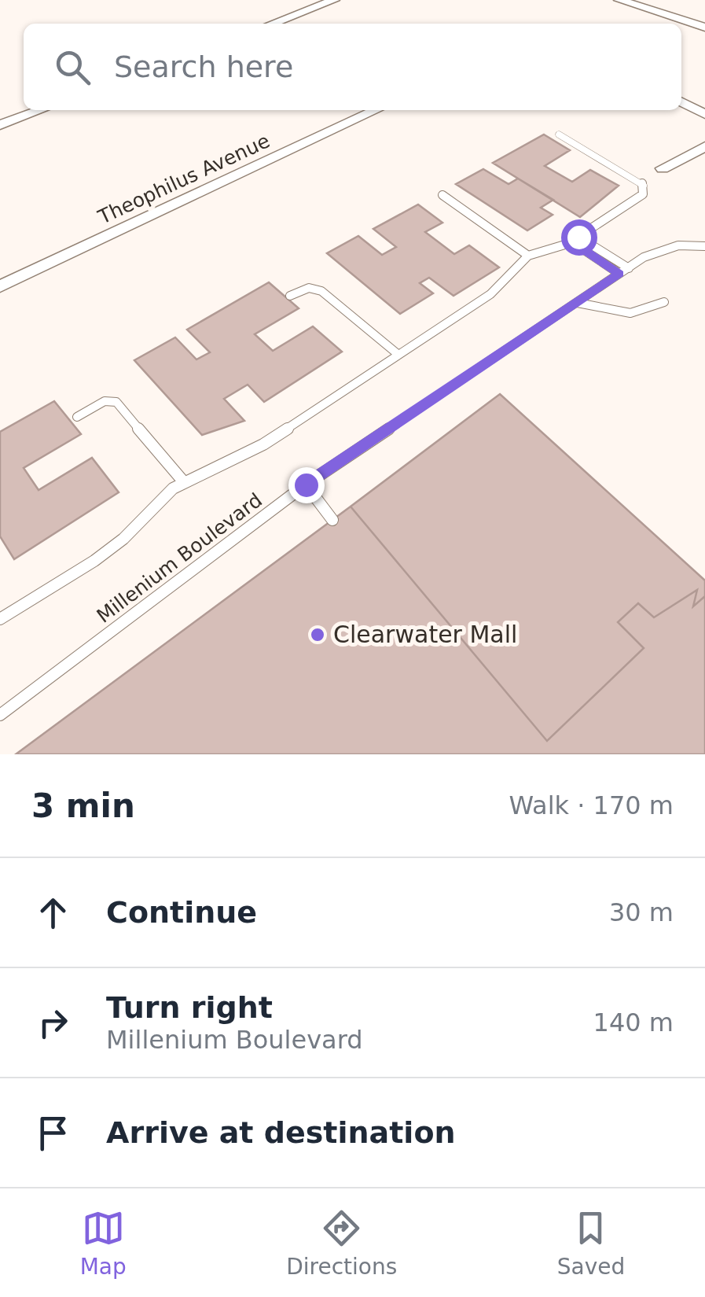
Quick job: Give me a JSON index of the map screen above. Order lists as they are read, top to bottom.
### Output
{
  "streets": {
    "street": ["Theophilus Avenue"],
    "lane": ["Millenium Boulevard"]
  },
  "places": ["Clearwater Mall"],
  "page": {
    "search": "Search here",
    "heading": ["3 min", "Walk · 170 m"],
    "list": [
      ["Continue", "30 m"],
      ["Turn right", "Millenium Boulevard", "140 m"],
      "Arrive at destination"
    ],
    "nav": ["Map", "Directions", "Saved"]
  }
}
